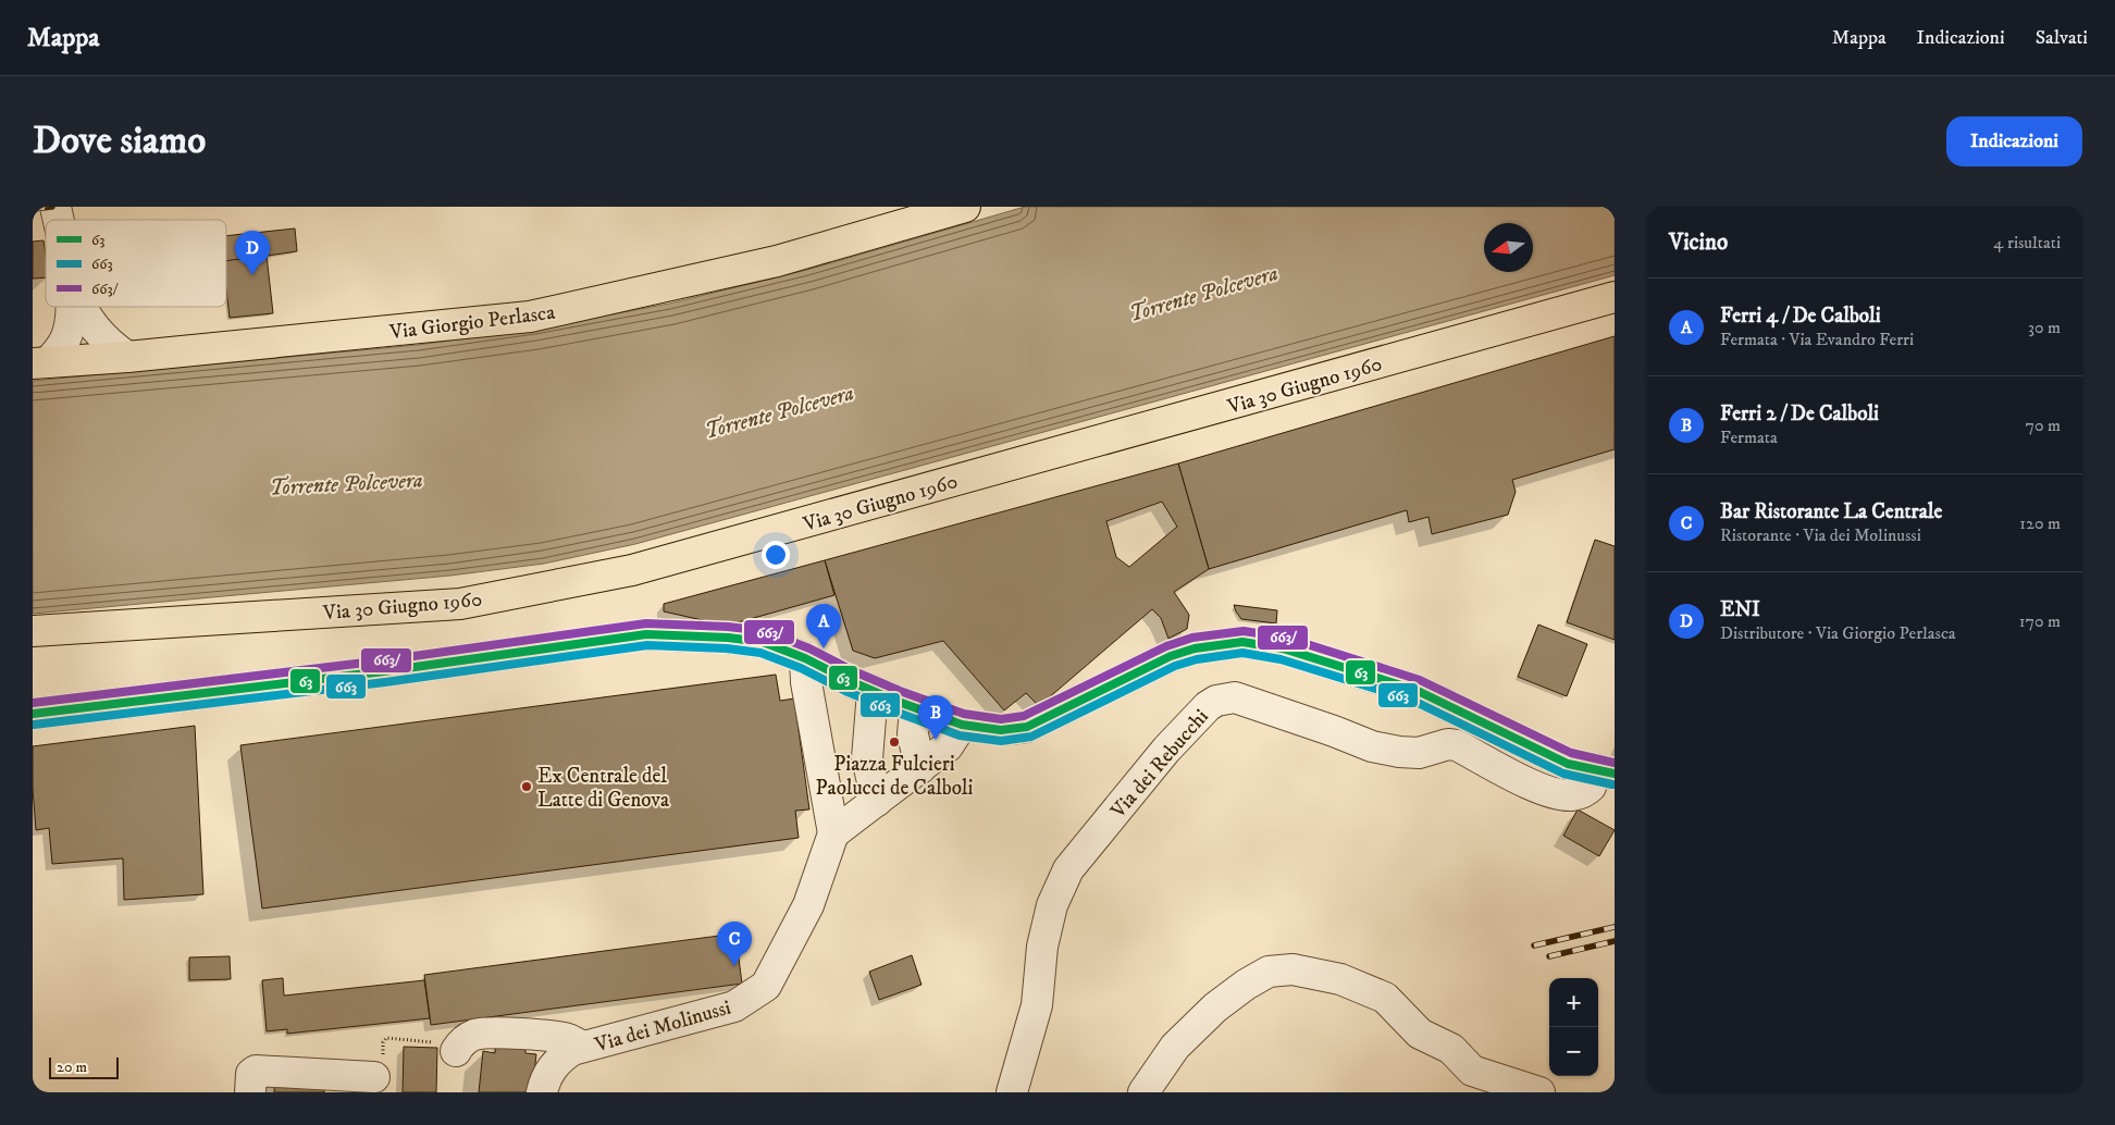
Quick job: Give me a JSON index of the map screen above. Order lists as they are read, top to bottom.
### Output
{
  "streets": {
    "main road": ["Via Giorgio Perlasca", "Via 30 Giugno 1960"],
    "street": ["Via dei Rebucchi", "Via dei Molinussi"]
  },
  "water": ["Torrente Polcevera"],
  "places": ["Piazza Fulcieri Paolucci de Calboli", "Ex Centrale del Latte di Genova"],
  "lines": ["transit line 663/", "transit line 63", "transit line 663"],
  "legend": ["63", "663", "663/"],
  "scale_bar": "20 m",
  "north": "left",
  "page": {
    "header": "Mappa",
    "nav": ["Mappa", "Indicazioni", "Salvati"],
    "buttons": "Indicazioni",
    "title": "Dove siamo",
    "heading": ["Vicino", "4 risultati"],
    "pins": [
      "D",
      "A",
      "B",
      "C"
    ],
    "list": [
      {
        "mark": "A",
        "name": "Ferri 4 / De Calboli",
        "note": "Fermata · Via Evandro Ferri",
        "value": "30 m"
      },
      {
        "mark": "B",
        "name": "Ferri 2 / De Calboli",
        "note": "Fermata",
        "value": "70 m"
      },
      {
        "mark": "C",
        "name": "Bar Ristorante La Centrale",
        "note": "Ristorante · Via dei Molinussi",
        "value": "120 m"
      },
      {
        "mark": "D",
        "name": "ENI",
        "note": "Distributore · Via Giorgio Perlasca",
        "value": "170 m"
      }
    ],
    "map_buttons": ["+", "−"],
    "scale": "20 m"
  }
}
